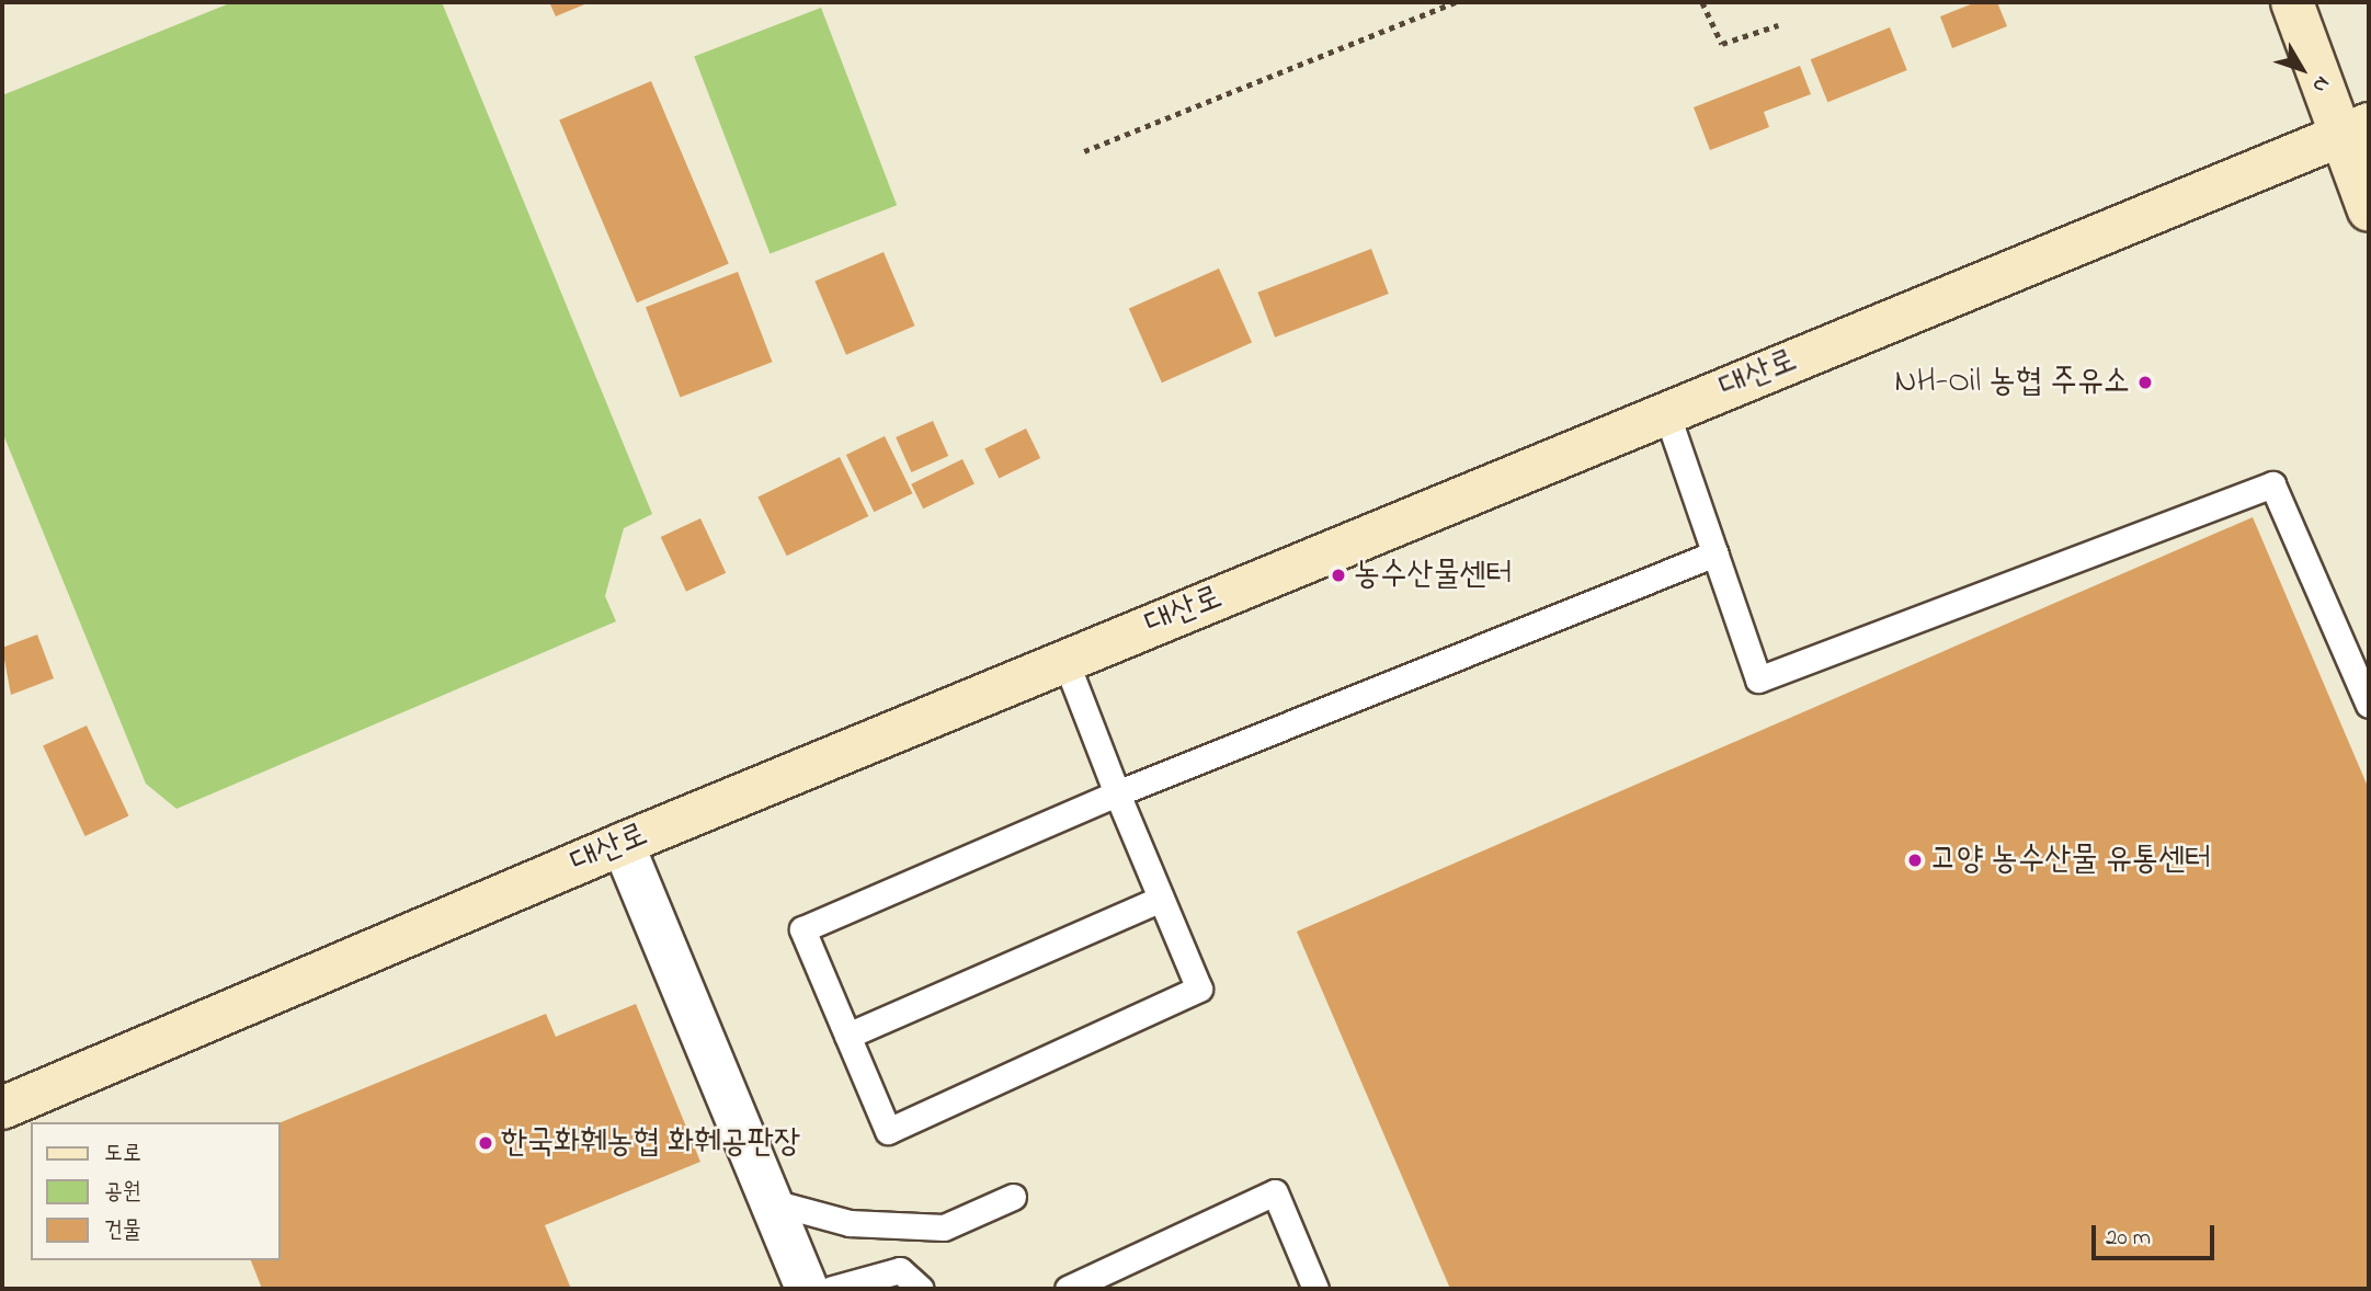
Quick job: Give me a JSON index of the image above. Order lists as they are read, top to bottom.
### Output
{
  "streets": {
    "street": ["대산로"]
  },
  "places": [
    "NH-Oil 농협 주유소",
    "농수산물센터",
    "고양 농수산물 유통센터",
    "한국화훼농협 화훼공판장"
  ],
  "legend": ["도로", "공원", "건물"],
  "scale_bar": "20 m",
  "north": "bottom right"
}
